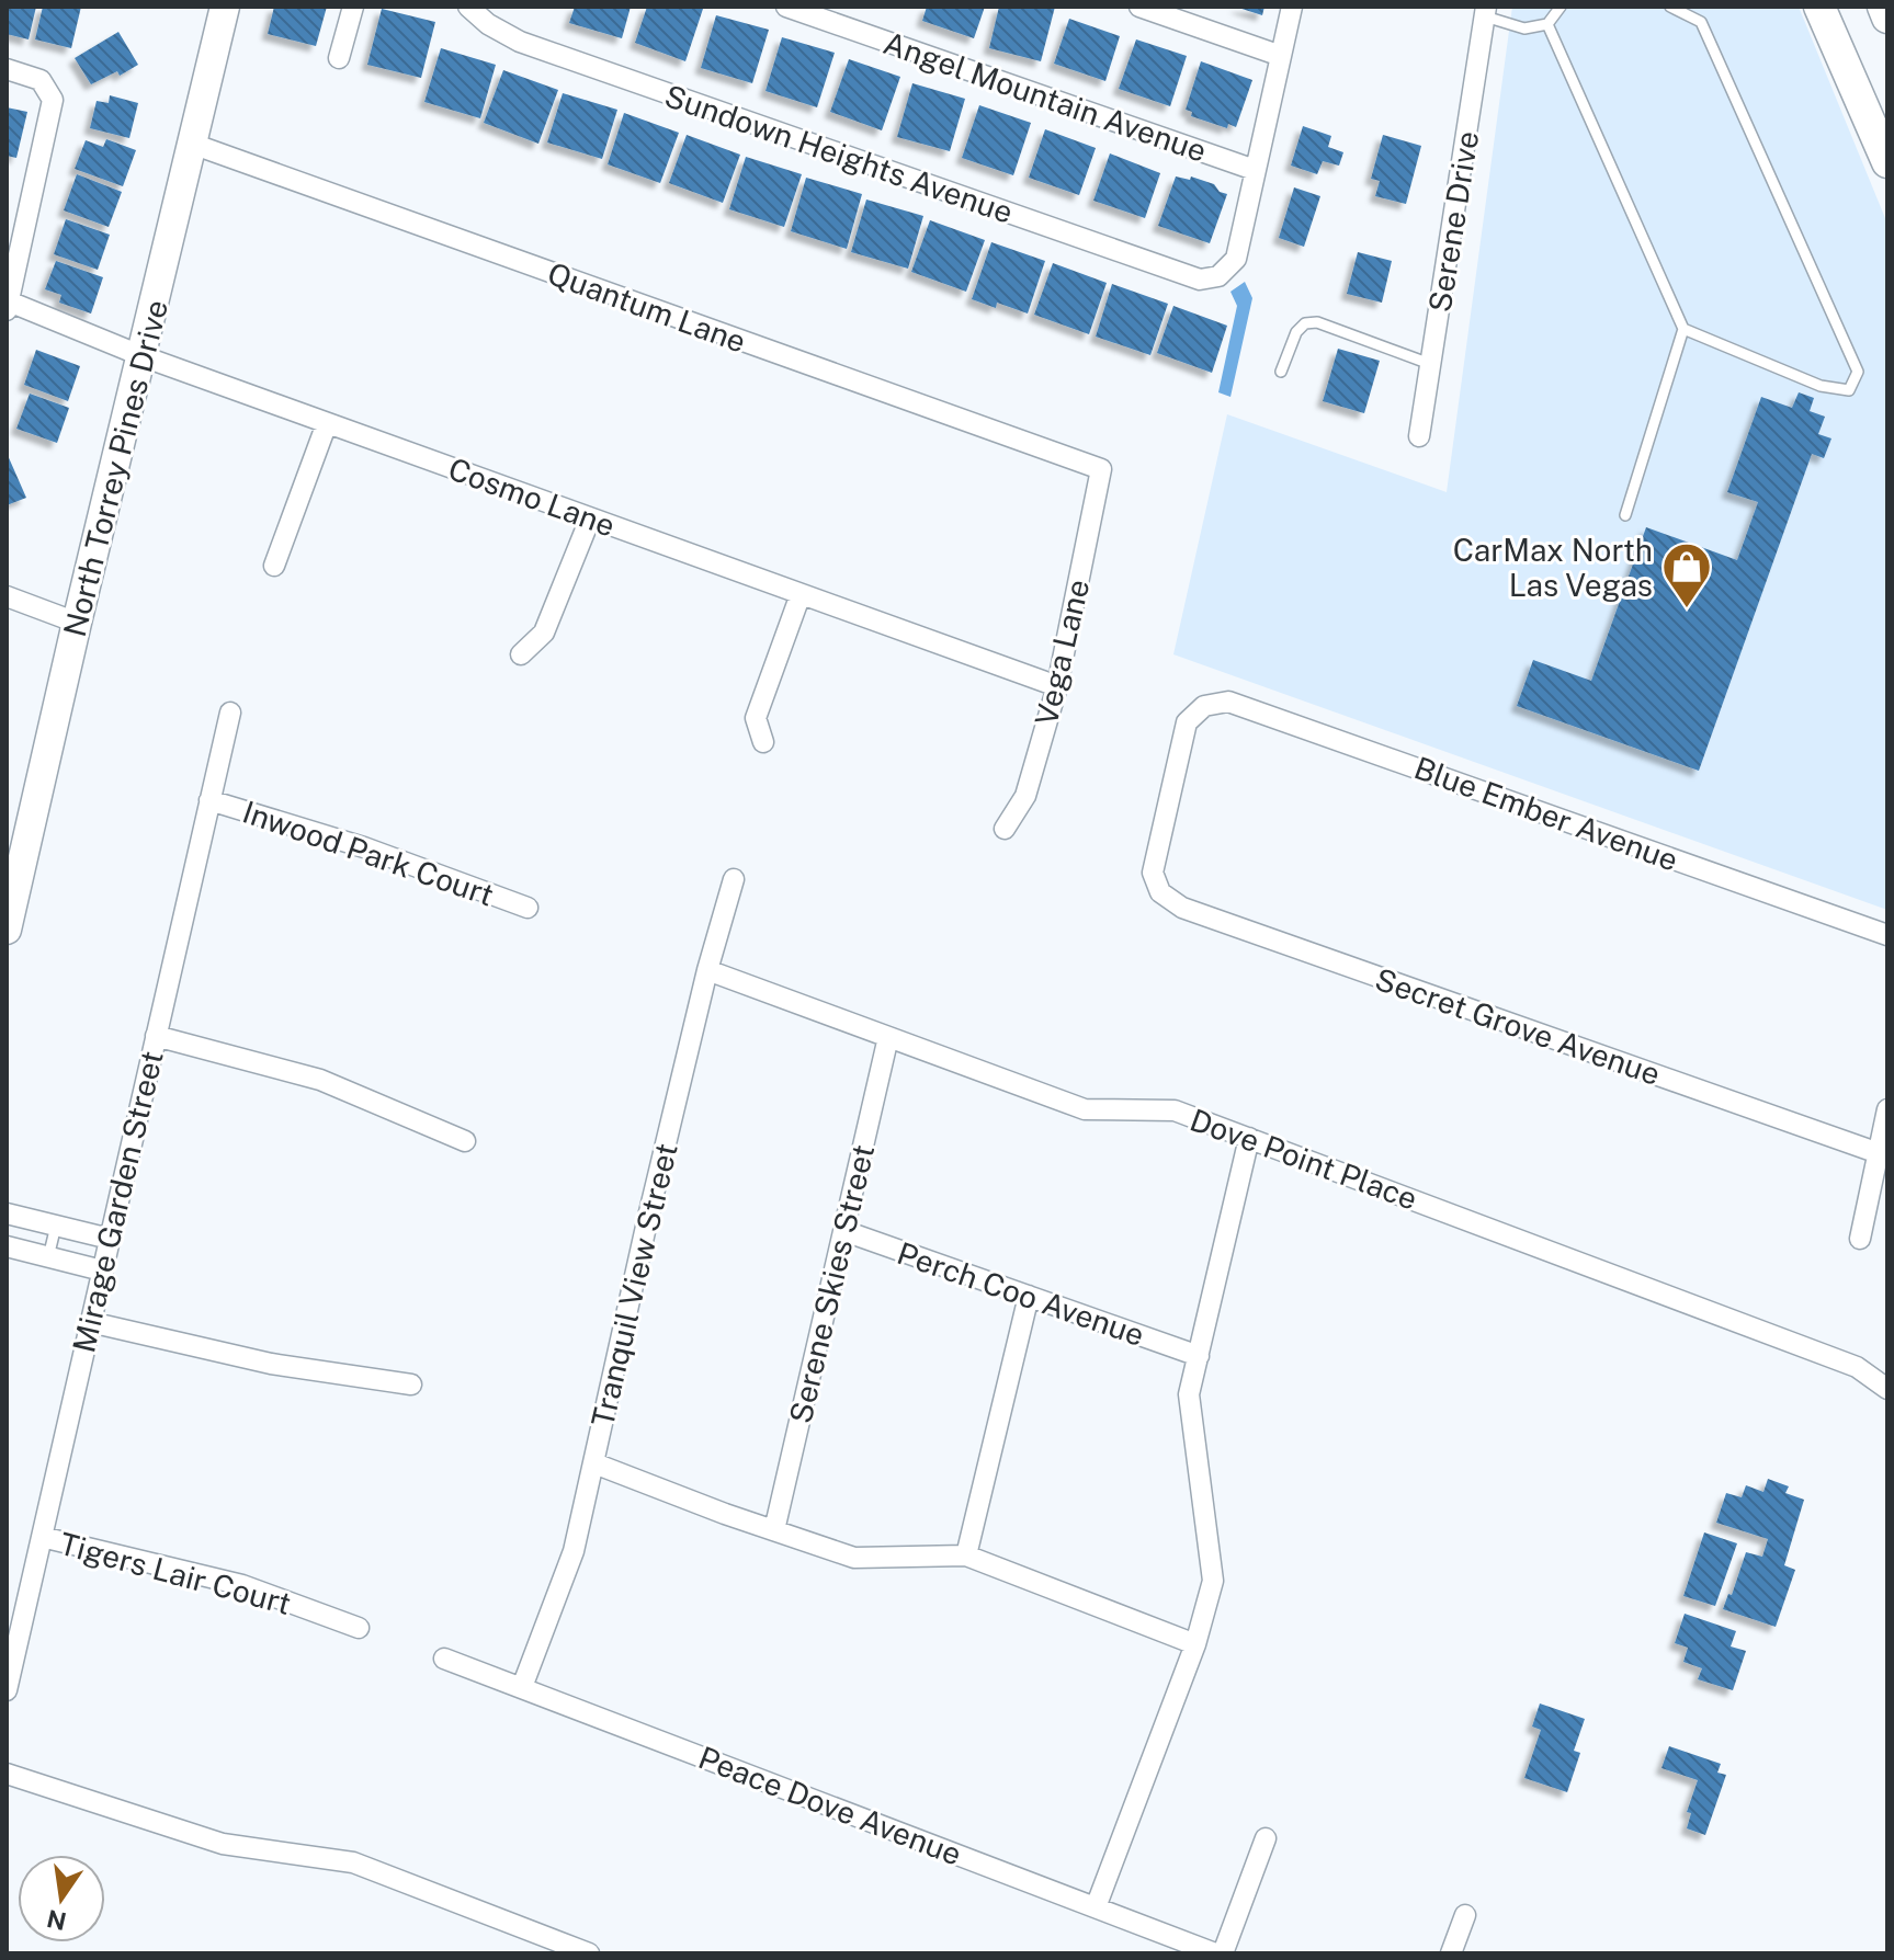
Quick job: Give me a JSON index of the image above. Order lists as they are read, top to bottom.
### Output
{
  "streets": {
    "street": [
      "Angel Mountain Avenue",
      "Sundown Heights Avenue",
      "Serene Drive",
      "Quantum Lane",
      "North Torrey Pines Drive",
      "Cosmo Lane",
      "Vega Lane",
      "Blue Ember Avenue",
      "Inwood Park Court",
      "Secret Grove Avenue",
      "Dove Point Place",
      "Mirage Garden Street",
      "Serene Skies Street",
      "Tranquil View Street",
      "Perch Coo Avenue",
      "Tigers Lair Court",
      "Peace Dove Avenue"
    ]
  },
  "crossings": [
    ["Angel Mountain Avenue", "Sundown Heights Avenue"],
    ["Quantum Lane", "North Torrey Pines Drive"],
    ["Quantum Lane", "Vega Lane"],
    ["North Torrey Pines Drive", "Cosmo Lane"],
    ["Cosmo Lane", "Vega Lane"],
    ["Blue Ember Avenue", "Secret Grove Avenue"],
    ["Inwood Park Court", "Mirage Garden Street"],
    ["Dove Point Place", "Serene Skies Street"],
    ["Dove Point Place", "Tranquil View Street"],
    ["Mirage Garden Street", "Tigers Lair Court"],
    ["Serene Skies Street", "Perch Coo Avenue"],
    ["Tranquil View Street", "Peace Dove Avenue"]
  ],
  "places": {
    "shop": ["CarMax North Las Vegas"]
  },
  "north": "bottom"
}
